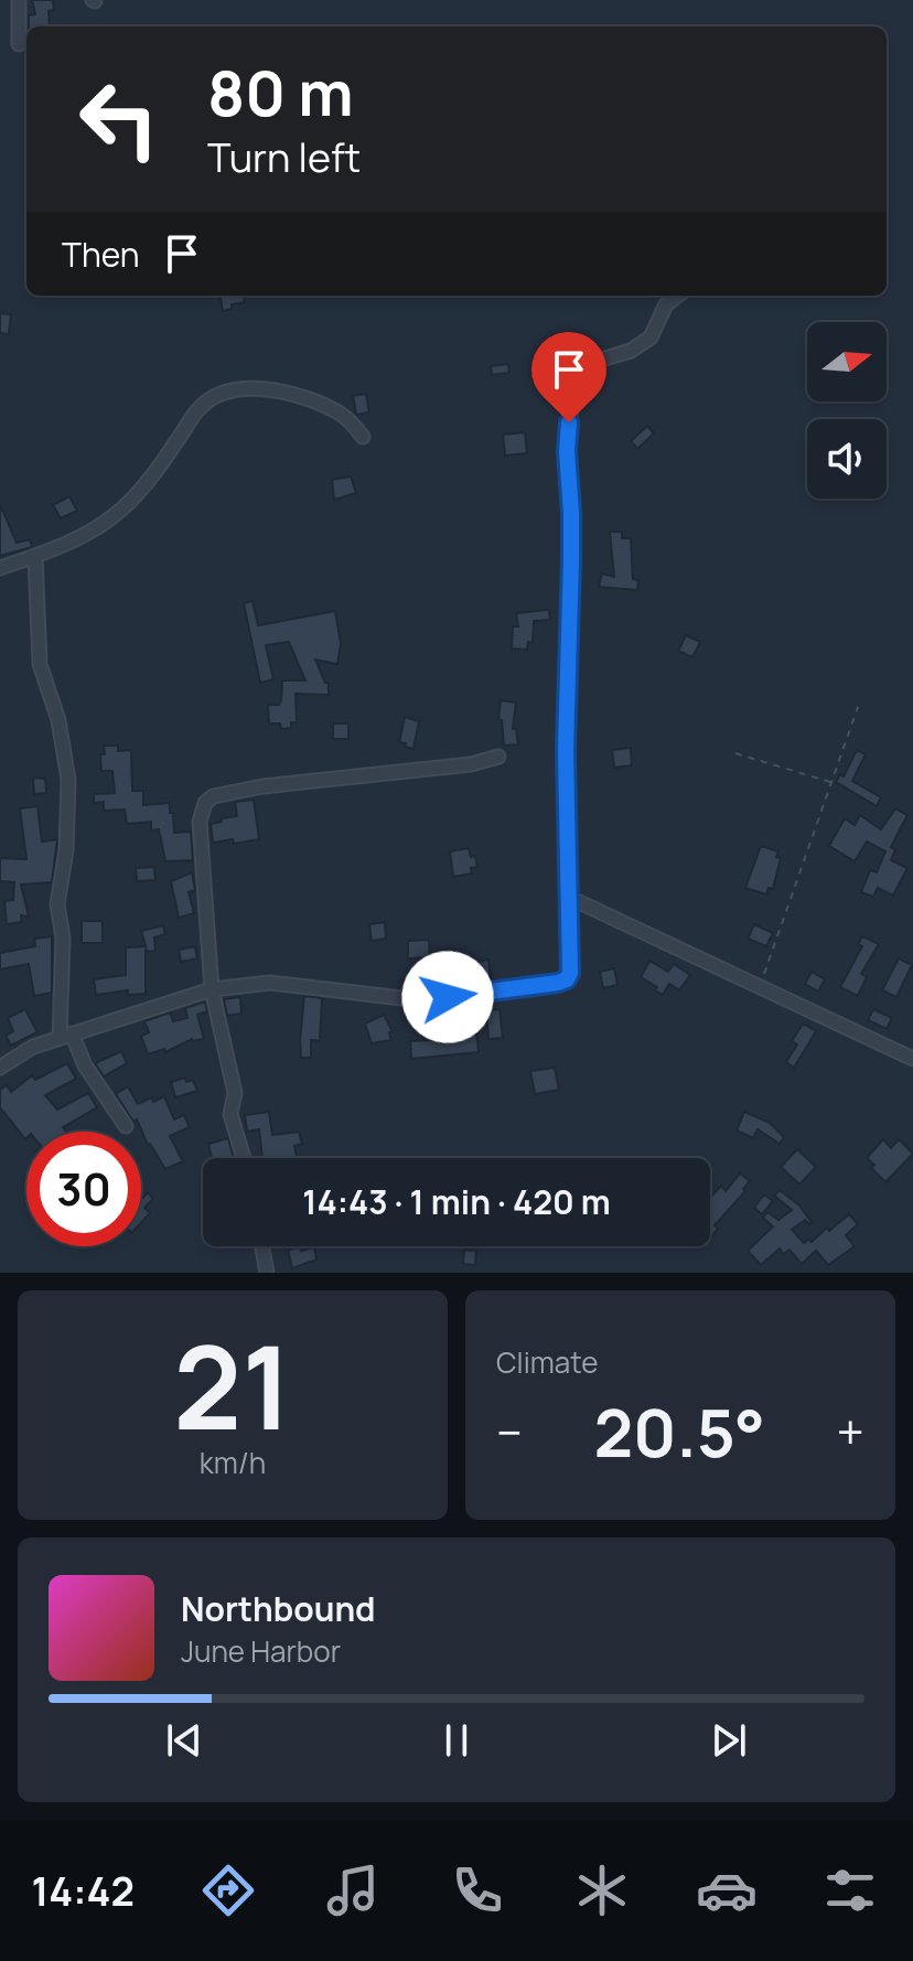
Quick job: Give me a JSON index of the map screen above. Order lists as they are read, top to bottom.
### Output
{
  "north": "right",
  "page": {
    "turn": ["80 m", "Turn left"],
    "then": "Then",
    "limit": "30",
    "trip": "14:43 · 1 min · 420 m",
    "tile": [
      ["21", "km/h"],
      "Climate"
    ],
    "heat": ["−", "20.5°", "+"],
    "song": ["Northbound", "June Harbor"],
    "tabs": "14:42"
  }
}
